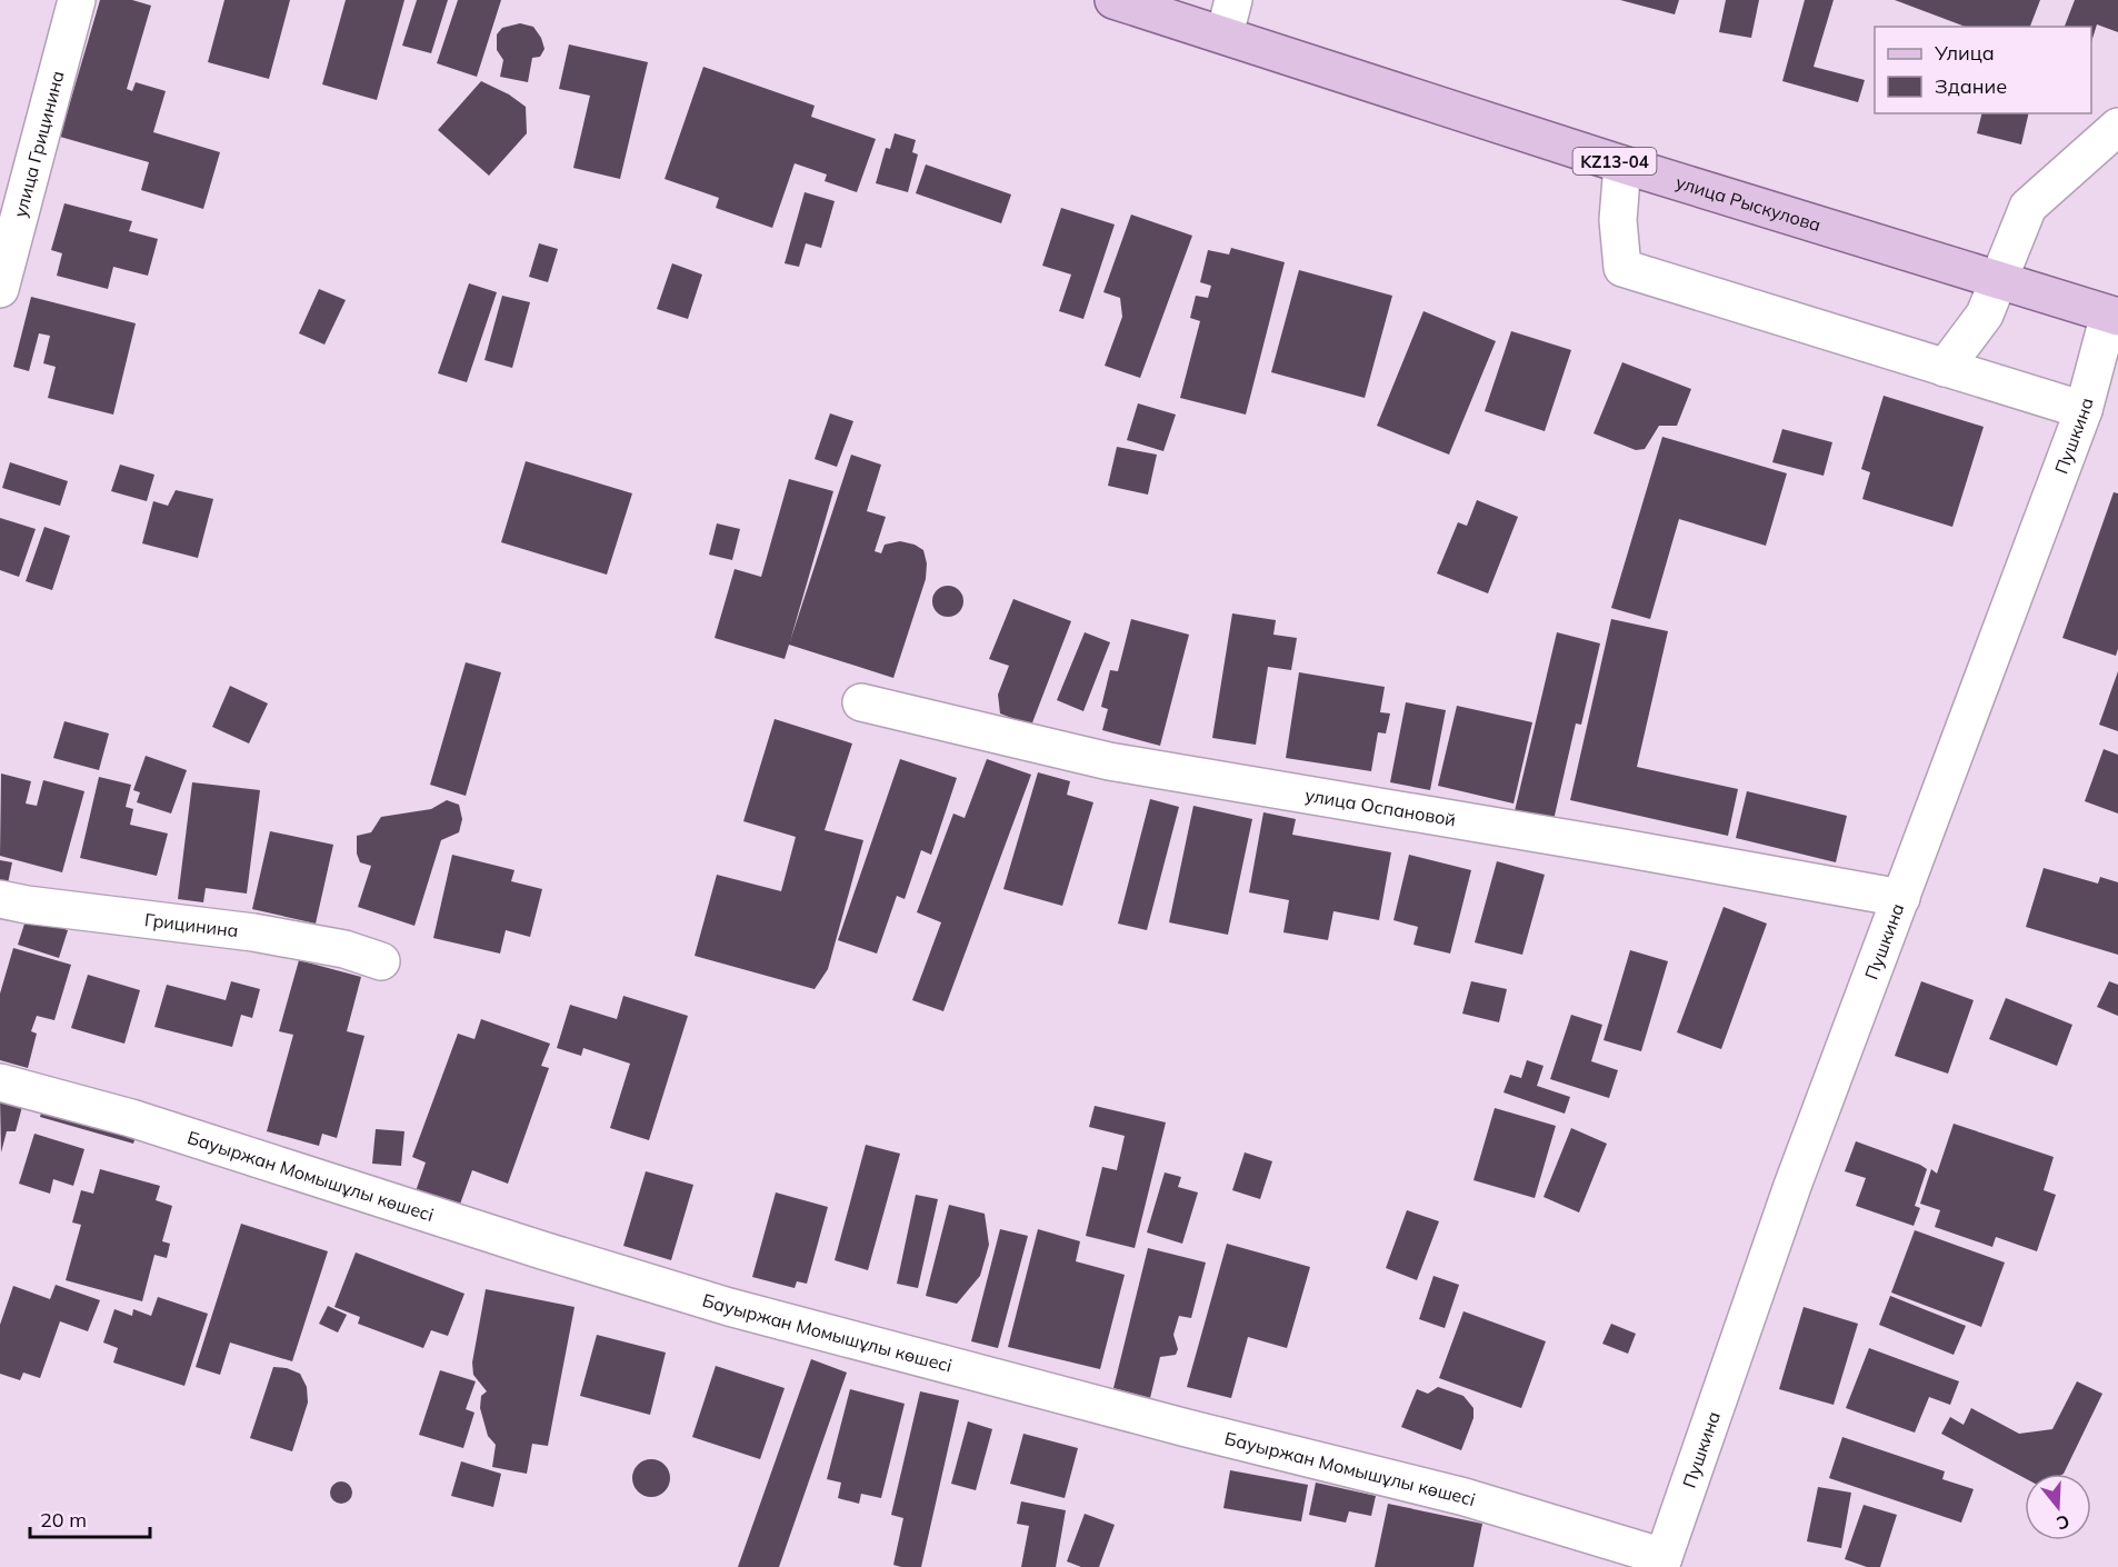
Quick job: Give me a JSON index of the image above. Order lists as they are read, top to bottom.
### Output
{
  "streets": {
    "main road": ["KZ13-04", "улица Рыскулова"],
    "street": [
      "улица Грицинина",
      "Пушкина",
      "улица Оспановой",
      "Грицинина",
      "Бауыржан Момышұлы көшесі"
    ]
  },
  "crossings": [
    ["улица Рыскулова", "Пушкина"],
    ["Пушкина", "улица Оспановой"],
    ["Пушкина", "Бауыржан Момышұлы көшесі"]
  ],
  "legend": ["Улица", "Здание"],
  "scale_bar": "20 m",
  "north": "bottom"
}
